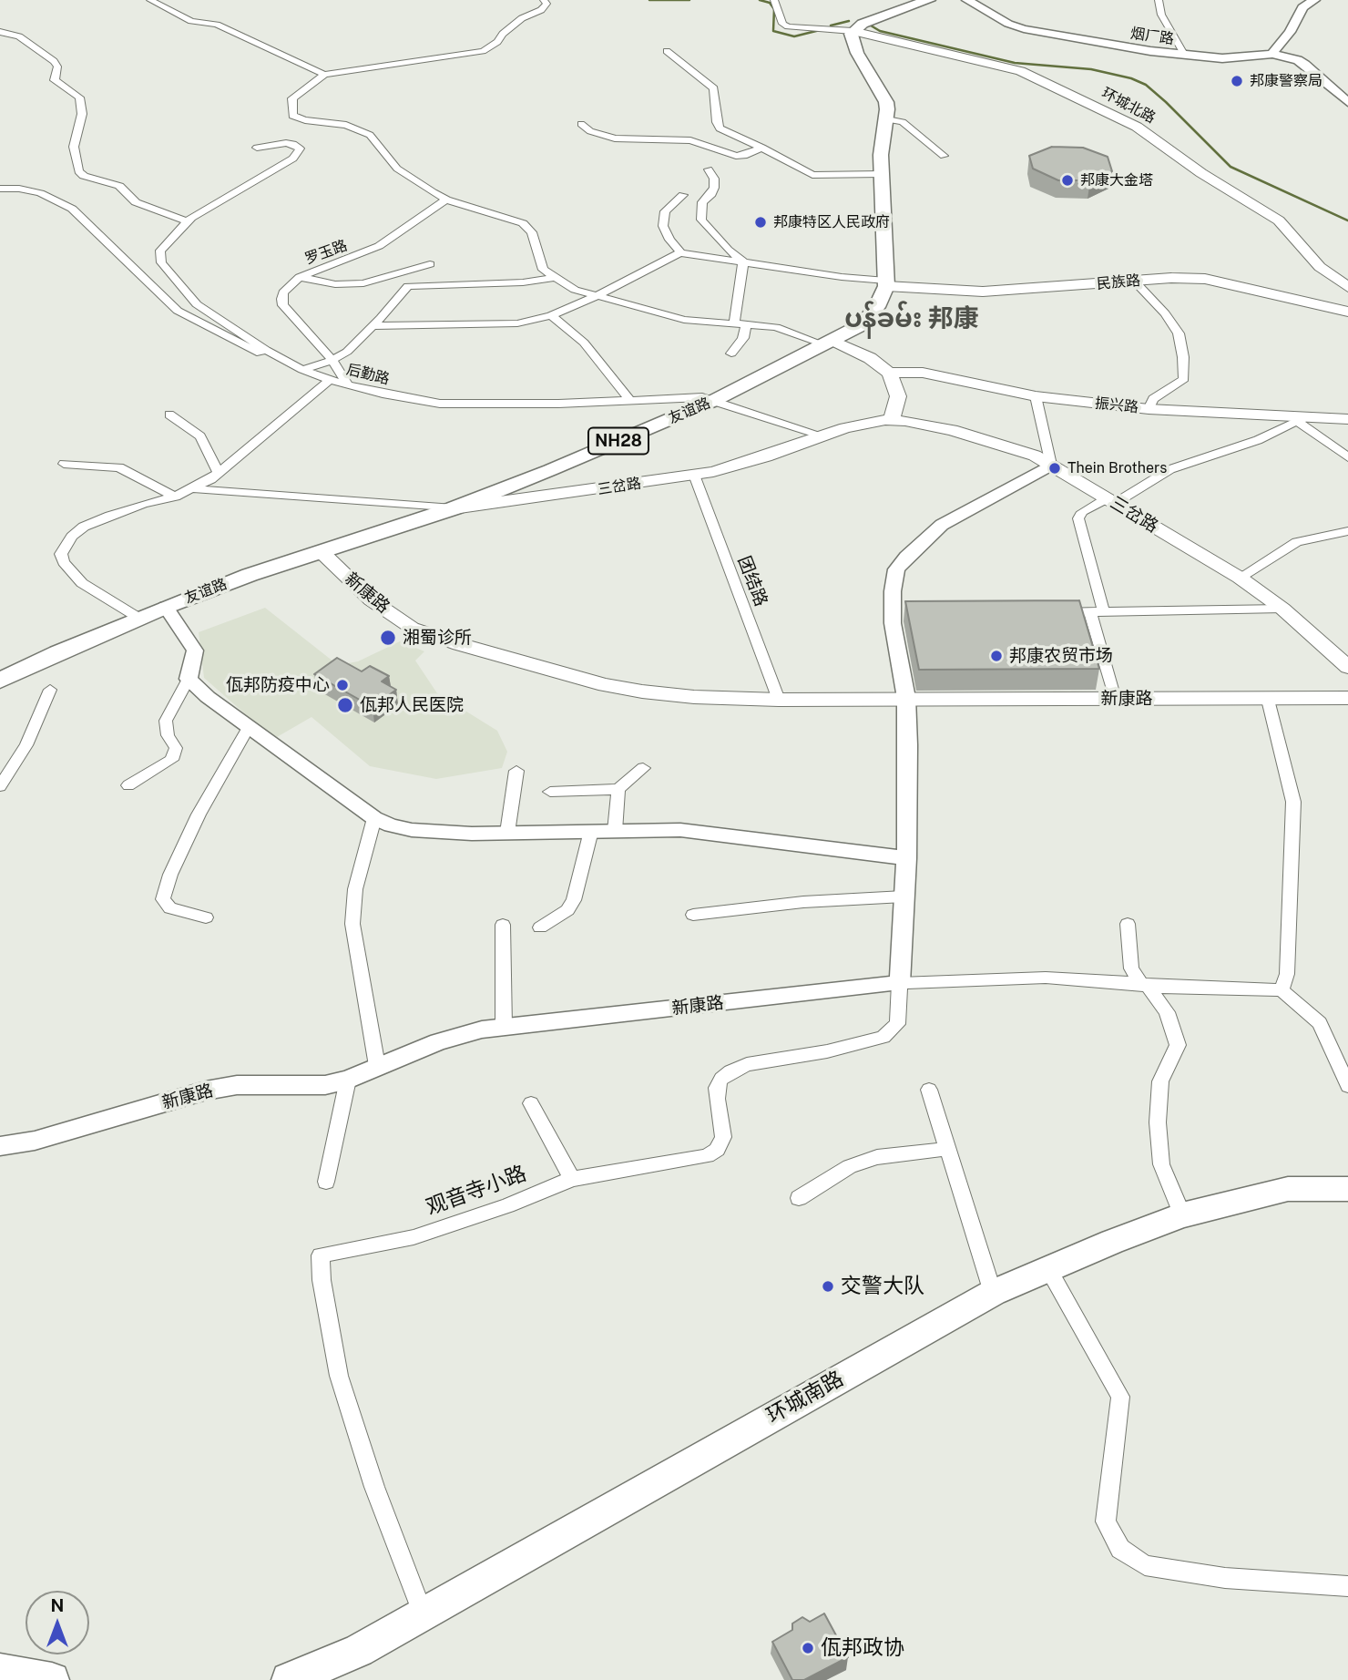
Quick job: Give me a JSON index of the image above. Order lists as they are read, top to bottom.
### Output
{
  "streets": {
    "highway": ["友谊路", "NH28"],
    "main road": [
      "环城北路",
      "民族路",
      "振兴路",
      "三岔路",
      "新康路",
      "环城南路"
    ],
    "street": [
      "烟厂路",
      "罗玉路",
      "后勤路",
      "团结路",
      "观音寺小路"
    ]
  },
  "crossings": [
    ["环城北路", "友谊路"],
    ["罗玉路", "后勤路"],
    ["民族路", "友谊路"],
    ["后勤路", "友谊路"],
    ["后勤路", "三岔路"],
    ["友谊路", "三岔路"],
    ["友谊路", "新康路"],
    ["三岔路", "团结路"],
    ["团结路", "新康路"],
    ["新康路", "观音寺小路"],
    ["观音寺小路", "环城南路"]
  ],
  "districts": ["ပန်ခမ်း 邦康"],
  "places": [
    "邦康警察局",
    "邦康大金塔",
    "邦康特区人民政府",
    "Thein Brothers",
    "湘蜀诊所",
    "邦康农贸市场",
    "佤邦防疫中心",
    "佤邦人民医院",
    "交警大队",
    "佤邦政协"
  ],
  "north": "top"
}
